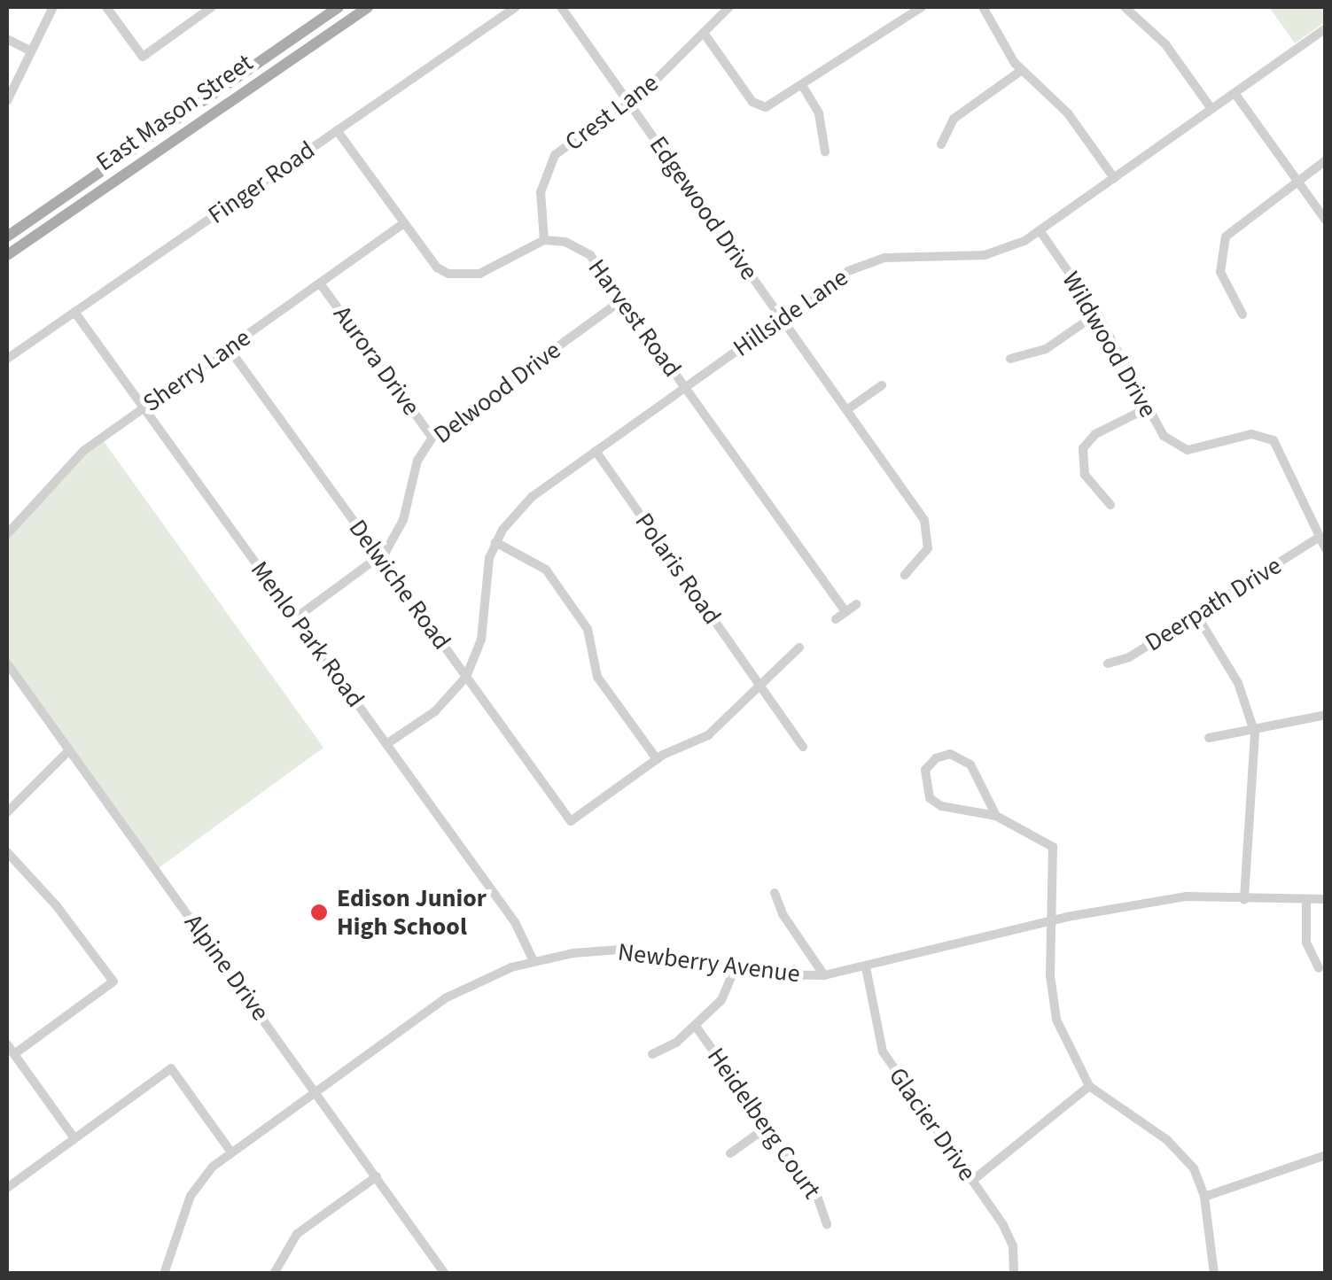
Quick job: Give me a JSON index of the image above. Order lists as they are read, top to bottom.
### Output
{
  "streets": {
    "main road": ["East Mason Street"],
    "street": [
      "Crest Lane",
      "Finger Road",
      "Edgewood Drive",
      "Hillside Lane",
      "Harvest Road",
      "Wildwood Drive",
      "Aurora Drive",
      "Sherry Lane",
      "Delwood Drive",
      "Polaris Road",
      "Delwiche Road",
      "Deerpath Drive",
      "Menlo Park Road",
      "Newberry Avenue",
      "Alpine Drive",
      "Heidelberg Court",
      "Glacier Drive"
    ]
  },
  "crossings": [
    ["Crest Lane", "Edgewood Drive"],
    ["Crest Lane", "Harvest Road"],
    ["Finger Road", "Menlo Park Road"],
    ["Edgewood Drive", "Hillside Lane"],
    ["Hillside Lane", "Harvest Road"],
    ["Hillside Lane", "Wildwood Drive"],
    ["Hillside Lane", "Polaris Road"],
    ["Hillside Lane", "Delwiche Road"],
    ["Hillside Lane", "Menlo Park Road"],
    ["Harvest Road", "Delwood Drive"],
    ["Wildwood Drive", "Deerpath Drive"],
    ["Aurora Drive", "Sherry Lane"],
    ["Aurora Drive", "Delwood Drive"],
    ["Sherry Lane", "Delwiche Road"],
    ["Sherry Lane", "Menlo Park Road"],
    ["Delwood Drive", "Delwiche Road"],
    ["Delwood Drive", "Menlo Park Road"],
    ["Menlo Park Road", "Newberry Avenue"],
    ["Newberry Avenue", "Alpine Drive"],
    ["Newberry Avenue", "Glacier Drive"]
  ],
  "places": ["Edison Junior High School"]
}
